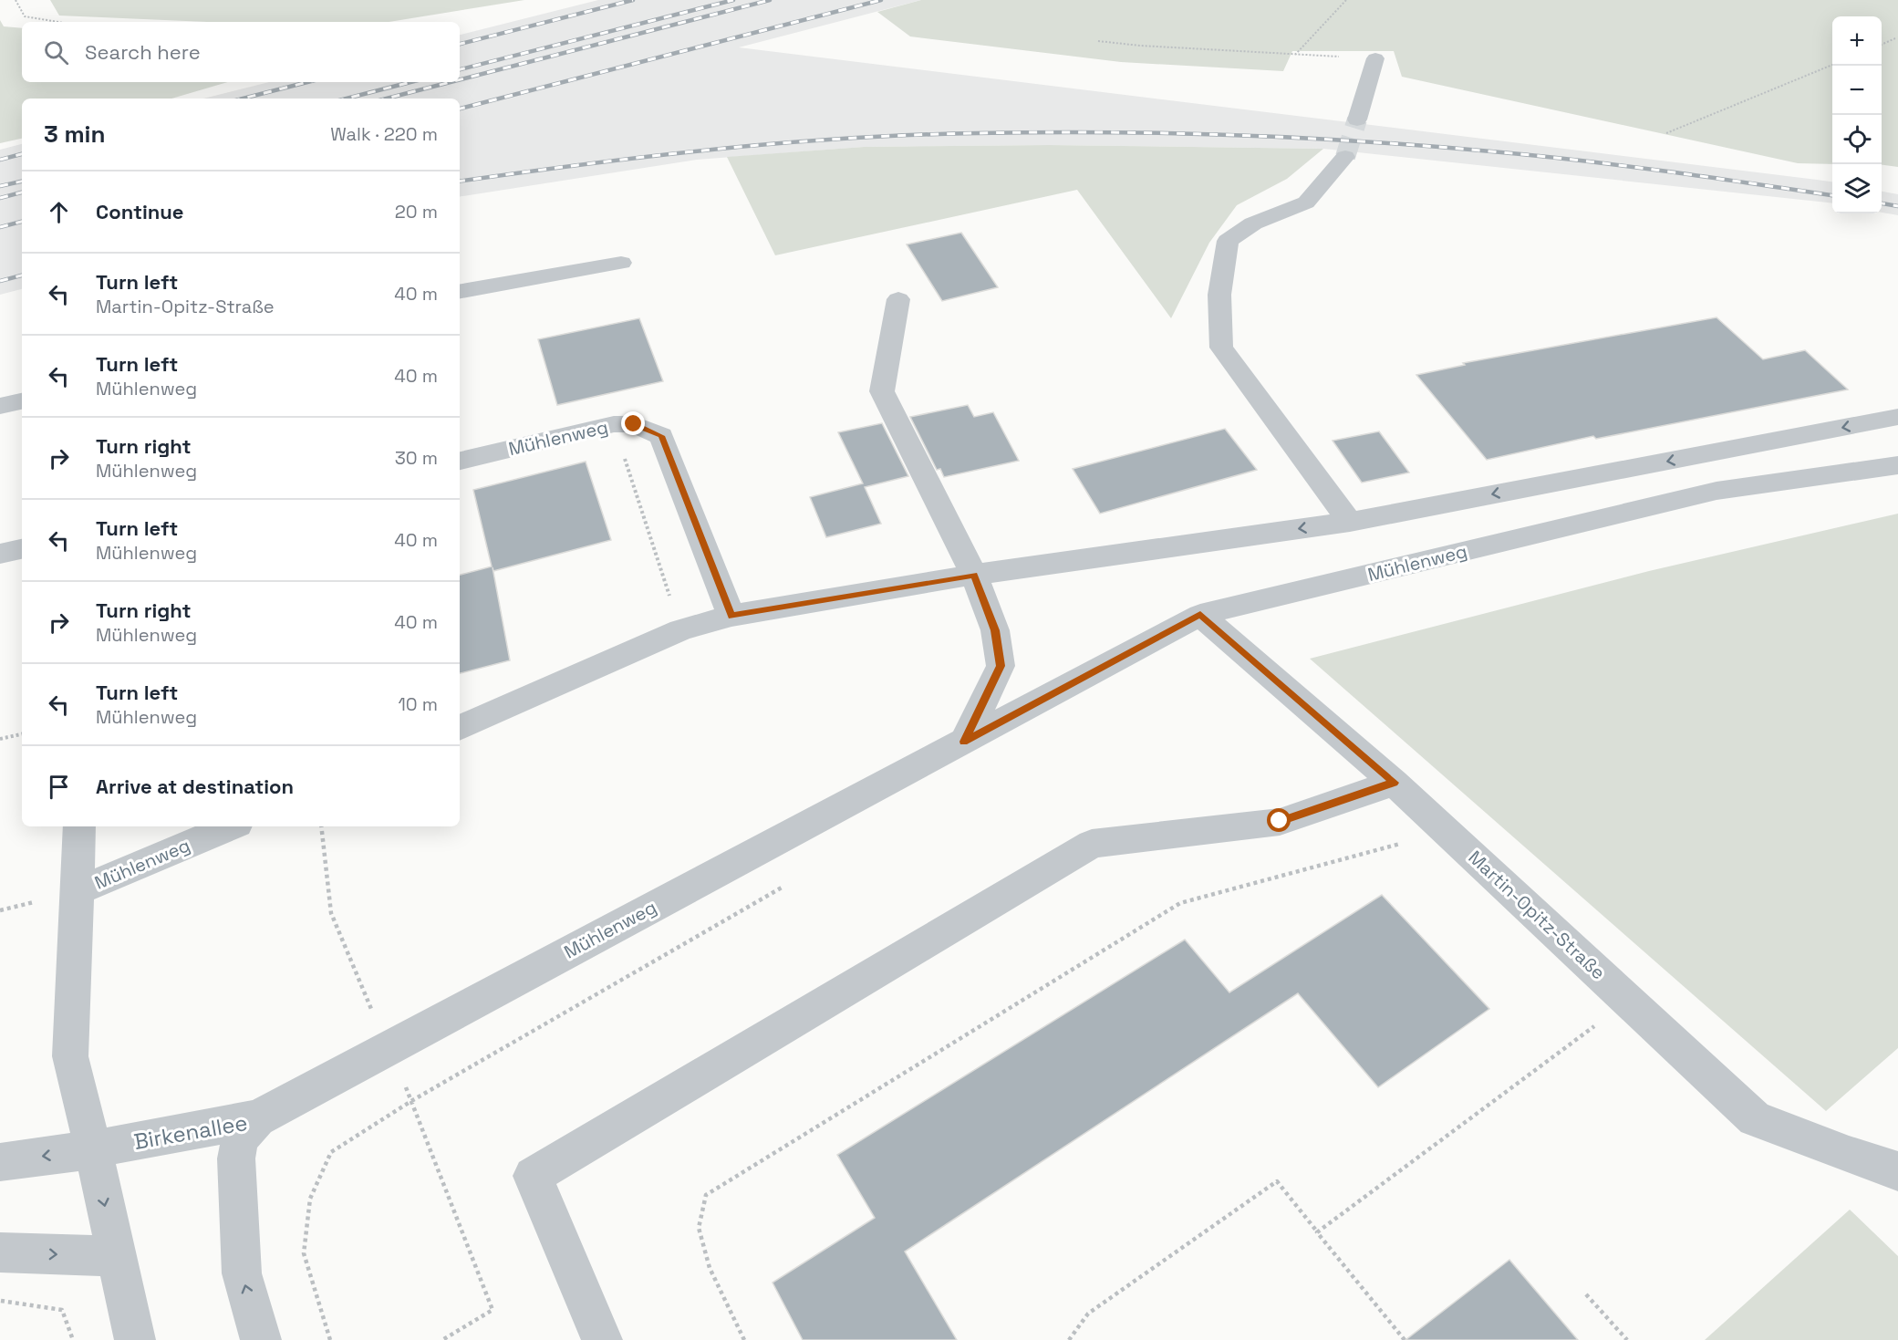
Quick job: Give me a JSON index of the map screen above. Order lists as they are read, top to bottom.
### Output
{
  "streets": {
    "street": ["Mühlenweg", "Martin-Opitz-Straße", "Birkenallee"]
  },
  "crossings": [
    ["Mühlenweg", "Martin-Opitz-Straße"],
    ["Mühlenweg", "Birkenallee"]
  ],
  "page": {
    "map_buttons": ["+", "−"],
    "search": "Search here",
    "heading": ["3 min", "Walk · 220 m"],
    "list": [
      ["Continue", "20 m"],
      ["Turn left", "Martin-Opitz-Straße", "40 m"],
      ["Turn left", "Mühlenweg", "40 m"],
      ["Turn right", "Mühlenweg", "30 m"],
      ["Turn left", "Mühlenweg", "40 m"],
      ["Turn right", "Mühlenweg", "40 m"],
      ["Turn left", "Mühlenweg", "10 m"],
      "Arrive at destination"
    ]
  }
}
